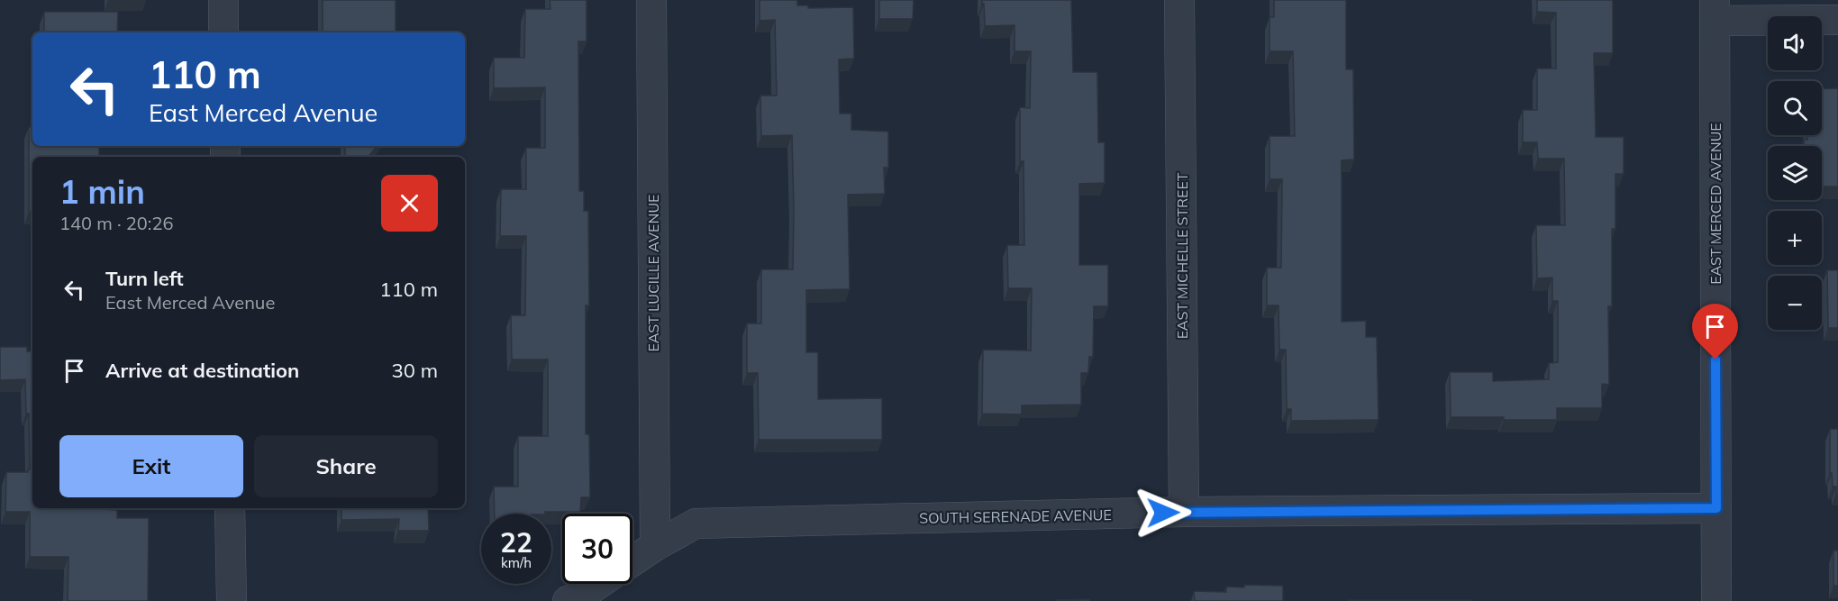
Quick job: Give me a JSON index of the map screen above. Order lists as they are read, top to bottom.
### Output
{
  "streets": {
    "street": [
      "EAST MERCED AVENUE",
      "EAST MICHELLE STREET",
      "EAST LUCILLE AVENUE",
      "SOUTH SERENADE AVENUE"
    ]
  },
  "crossings": [
    ["EAST MERCED AVENUE", "SOUTH SERENADE AVENUE"],
    ["EAST MICHELLE STREET", "SOUTH SERENADE AVENUE"],
    ["EAST LUCILLE AVENUE", "SOUTH SERENADE AVENUE"]
  ],
  "page": {
    "map_buttons": ["+", "−"],
    "turn": ["110 m", "East Merced Avenue"],
    "heading": ["1 min", "140 m · 20:26"],
    "list": [
      {
        "name": "Turn left",
        "note": "East Merced Avenue",
        "value": "110 m"
      },
      {
        "name": "Arrive at destination",
        "value": "30 m"
      }
    ],
    "buttons": ["Exit", "Share"],
    "speed": "22 km/h",
    "limit": "30"
  }
}
